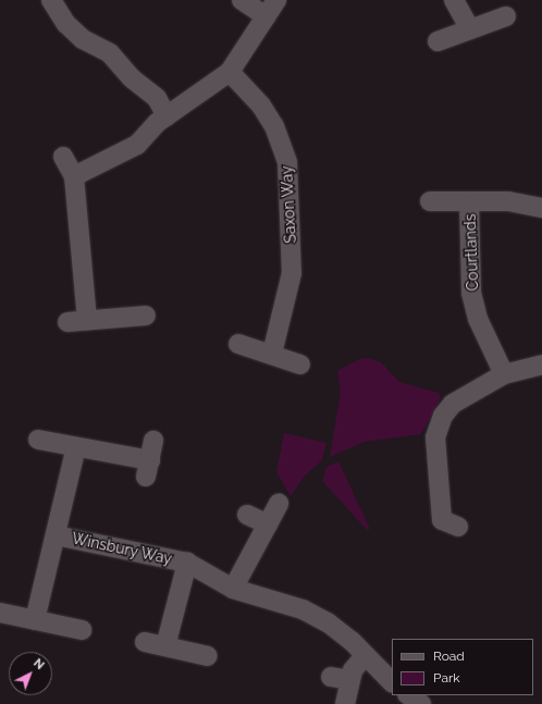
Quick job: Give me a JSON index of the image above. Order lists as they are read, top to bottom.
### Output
{
  "streets": {
    "street": ["Saxon Way", "Courtlands", "Winsbury Way"]
  },
  "legend": ["Road", "Park"],
  "north": "top right"
}
